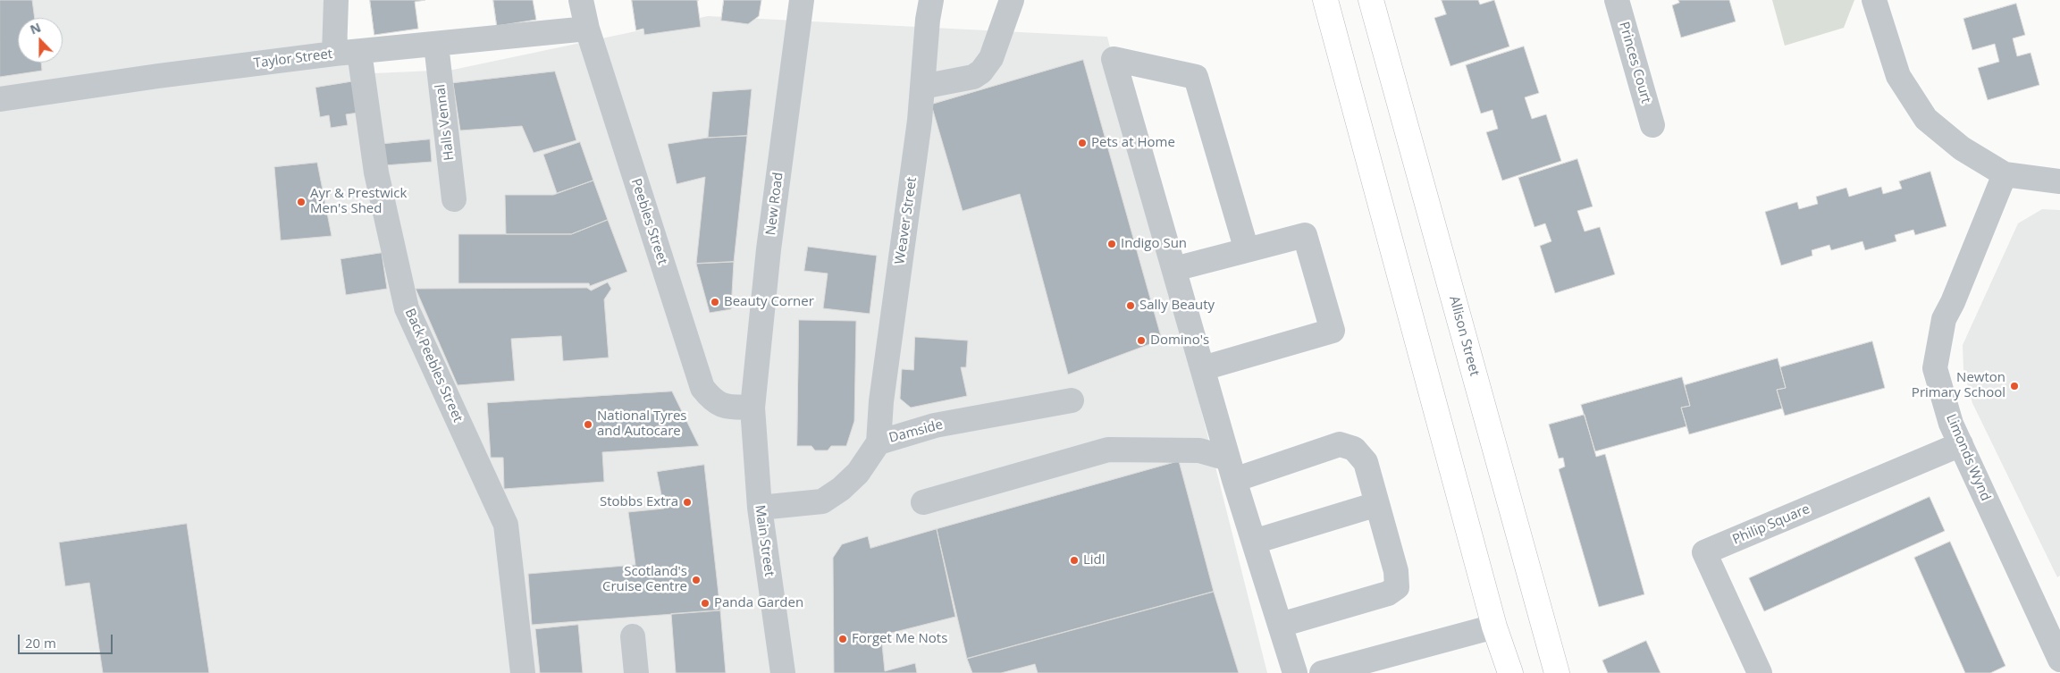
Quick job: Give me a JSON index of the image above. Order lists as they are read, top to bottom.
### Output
{
  "streets": {
    "main road": ["Allison Street"],
    "street": [
      "Taylor Street",
      "Princes Court",
      "Halls Vennal",
      "New Road",
      "Weaver Street",
      "Peebles Street",
      "Back Peebles Street",
      "Damside",
      "Limonds Wynd",
      "Philip Square",
      "Main Street"
    ]
  },
  "crossings": [
    ["Taylor Street", "Halls Vennal"],
    ["Taylor Street", "Peebles Street"],
    ["Taylor Street", "Back Peebles Street"],
    ["New Road", "Peebles Street"],
    ["New Road", "Main Street"],
    ["Weaver Street", "Damside"],
    ["Peebles Street", "Main Street"],
    ["Damside", "Main Street"],
    ["Limonds Wynd", "Philip Square"]
  ],
  "places": [
    "Pets at Home",
    "Ayr & Prestwick Men's Shed",
    "Indigo Sun",
    "Beauty Corner",
    "Sally Beauty",
    "Domino's",
    "Newton Primary School",
    "National Tyres and Autocare",
    "Stobbs Extra",
    "Lidl",
    "Scotland's Cruise Centre",
    "Panda Garden",
    "Forget Me Nots"
  ],
  "scale_bar": "20 m",
  "north": "top"
}
